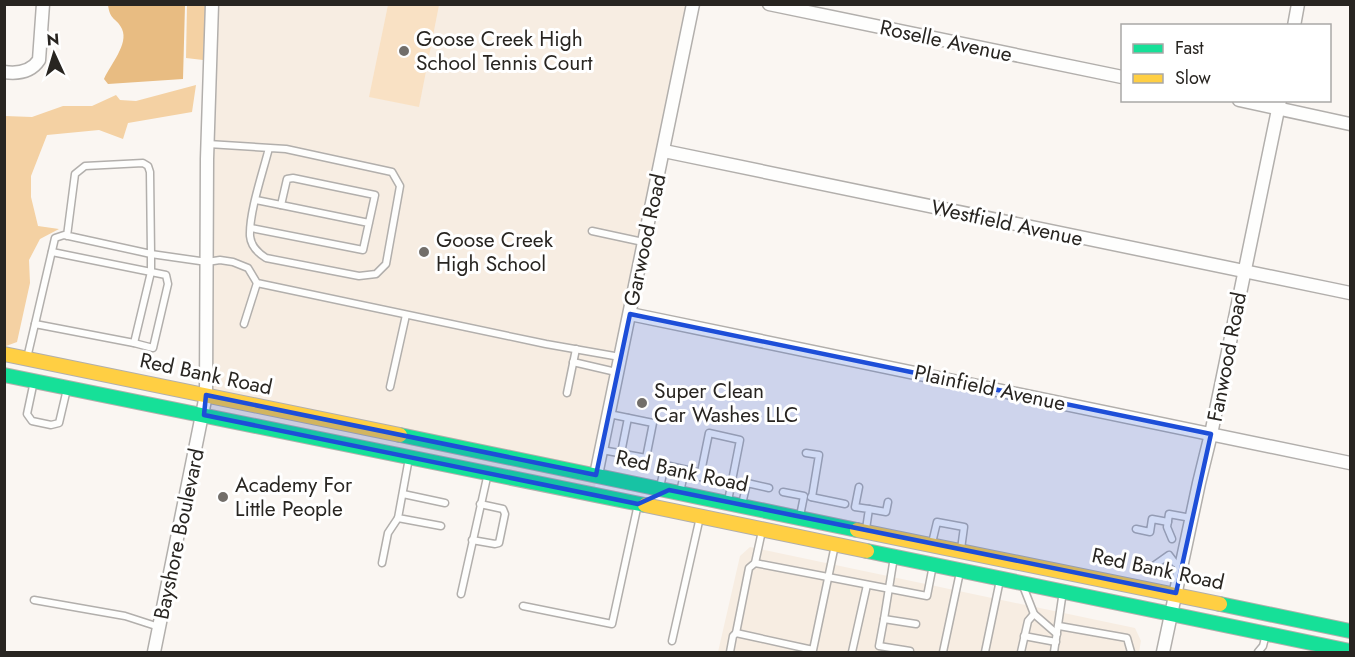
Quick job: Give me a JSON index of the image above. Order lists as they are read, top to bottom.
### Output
{
  "streets": {
    "main road": ["Red Bank Road"],
    "street": [
      "Roselle Avenue",
      "Westfield Avenue",
      "Garwood Road",
      "Fanwood Road",
      "Plainfield Avenue",
      "Bayshore Boulevard"
    ]
  },
  "crossings": [
    ["Westfield Avenue", "Garwood Road"],
    ["Westfield Avenue", "Fanwood Road"],
    ["Garwood Road", "Red Bank Road"],
    ["Garwood Road", "Plainfield Avenue"],
    ["Fanwood Road", "Red Bank Road"],
    ["Fanwood Road", "Plainfield Avenue"],
    ["Red Bank Road", "Bayshore Boulevard"]
  ],
  "places": [
    "Goose Creek High School Tennis Court",
    "Goose Creek High School",
    "Super Clean Car Washes LLC",
    "Academy For Little People"
  ],
  "legend": ["Fast", "Slow"],
  "north": "top"
}
